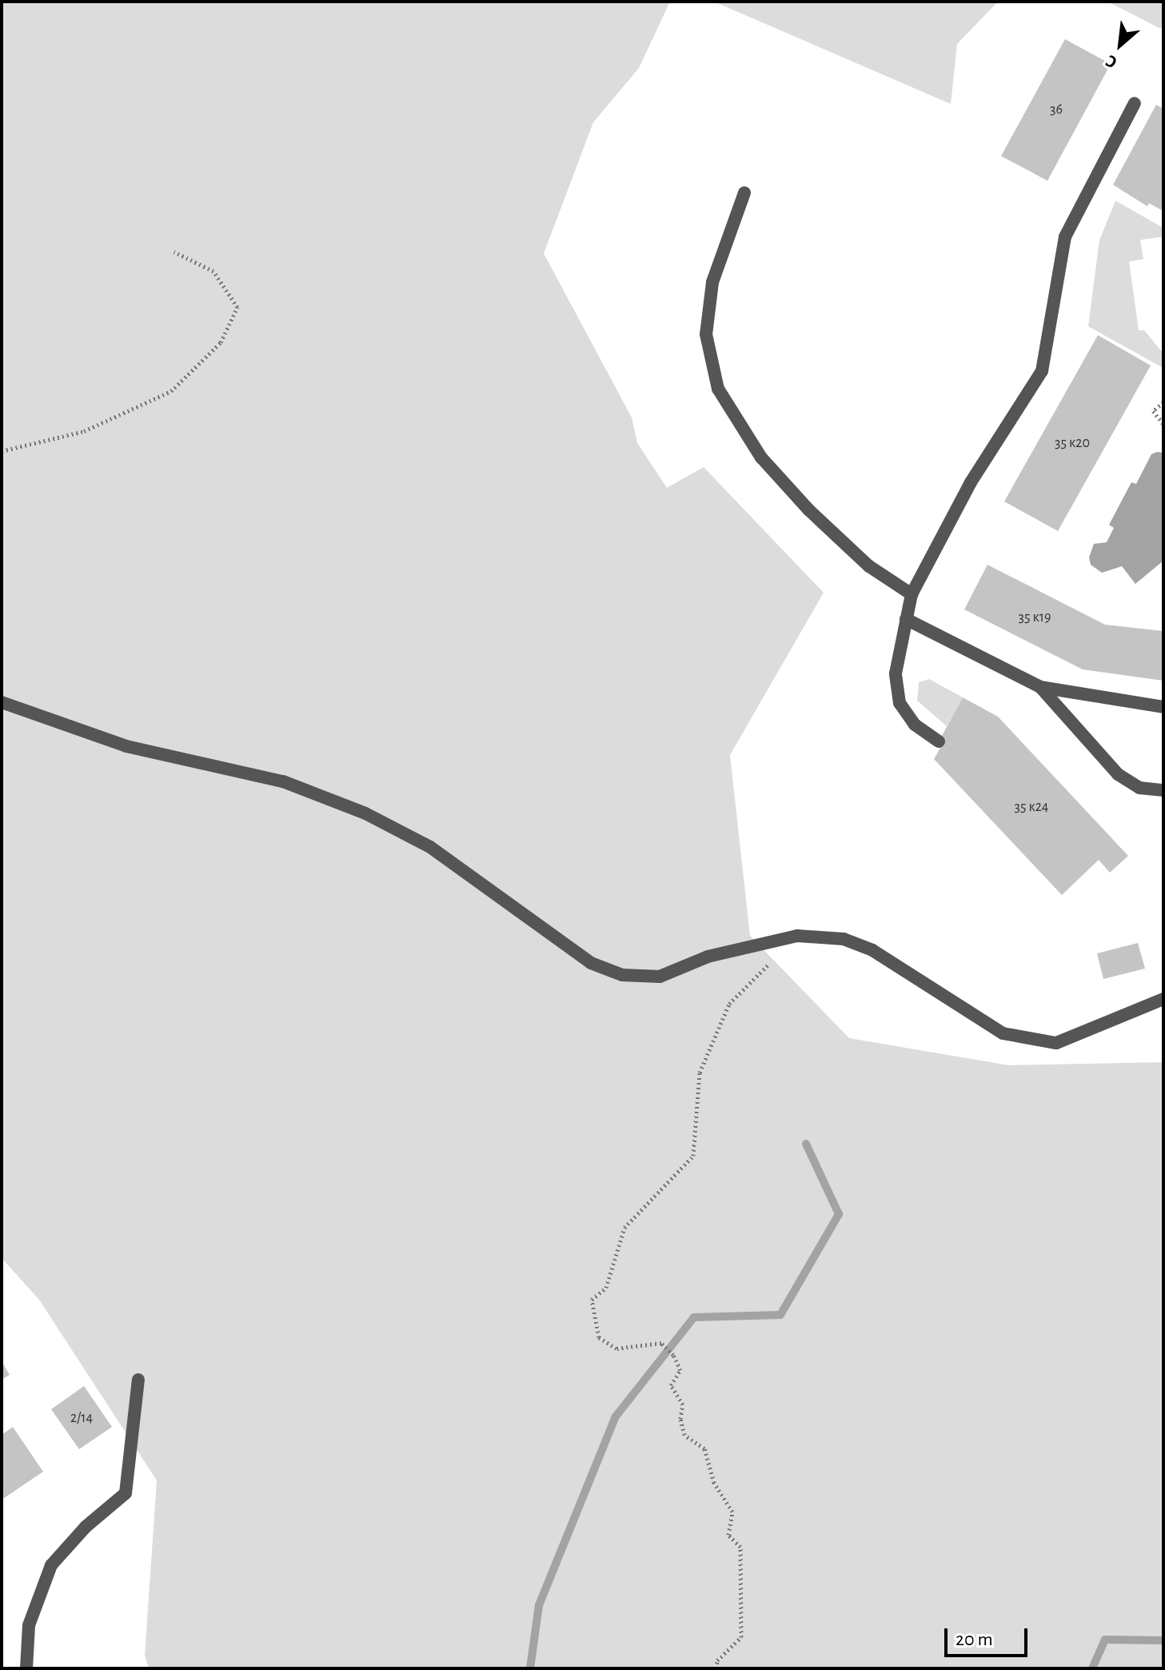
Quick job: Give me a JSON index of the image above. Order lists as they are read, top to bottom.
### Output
{
  "house_numbers": [
    "36",
    "35 к20",
    "35 к19",
    "35 к24",
    "2/14"
  ],
  "scale_bar": "20 m",
  "north": "bottom left"
}
